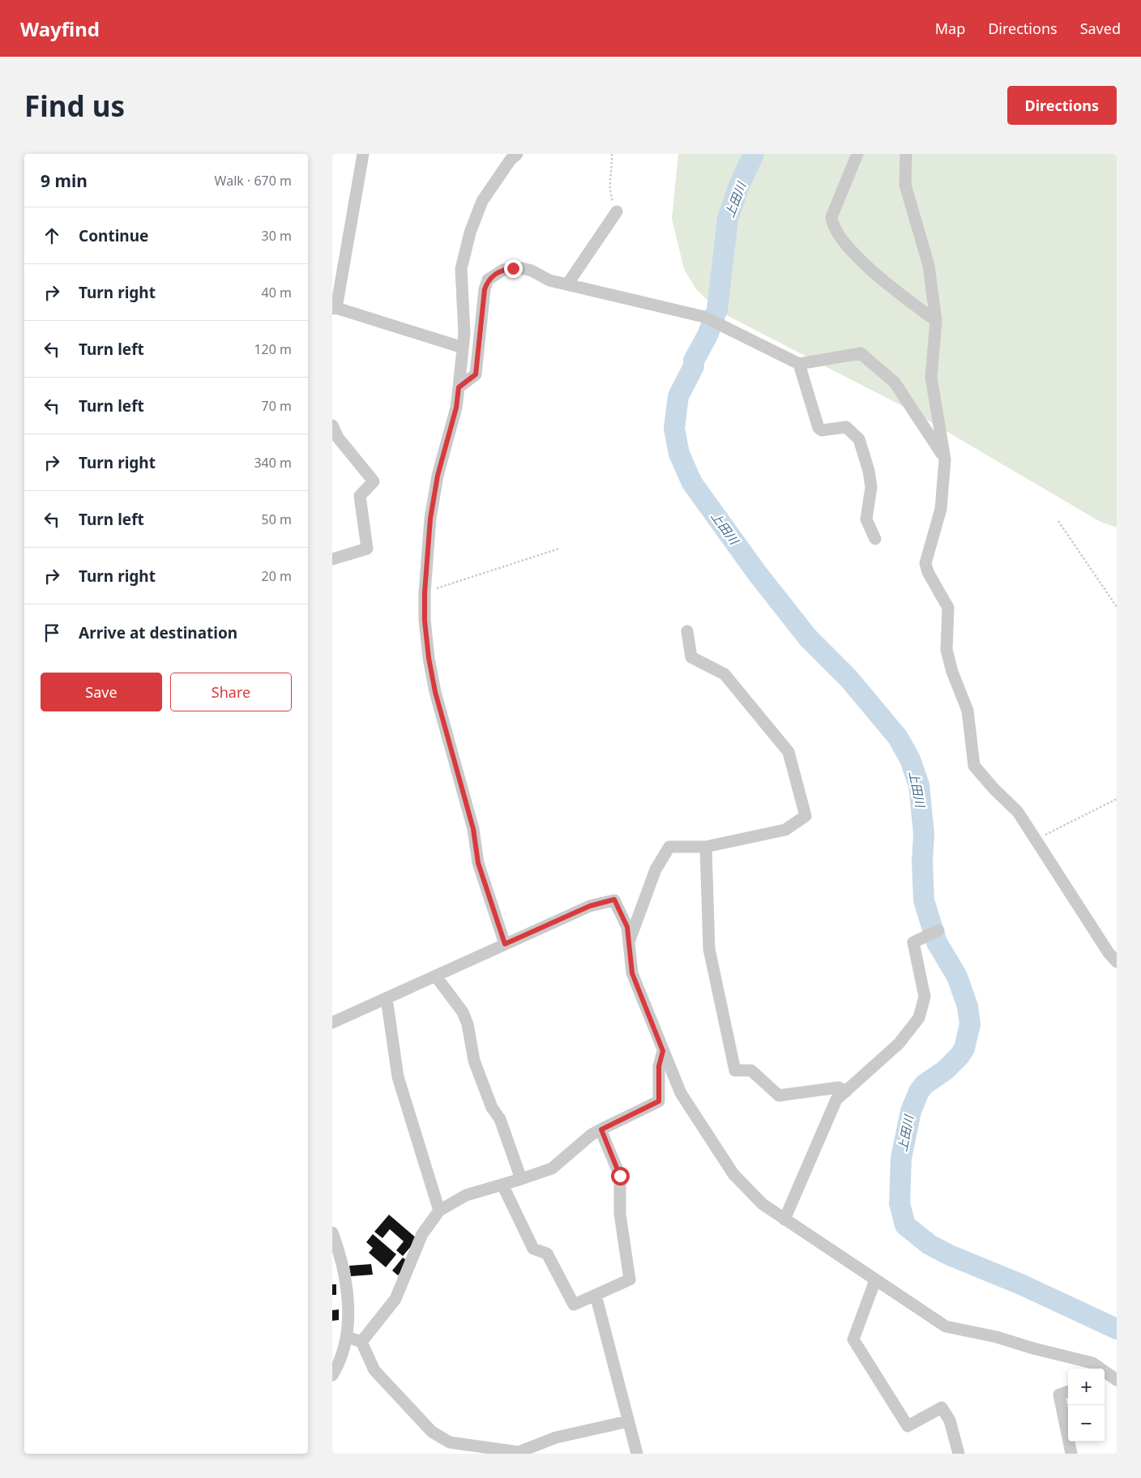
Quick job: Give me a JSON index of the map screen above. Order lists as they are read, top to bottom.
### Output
{
  "water": ["上田川"],
  "page": {
    "header": "Wayfind",
    "nav": ["Map", "Directions", "Saved"],
    "buttons": [
      "Directions",
      ["Save", "Share"]
    ],
    "title": "Find us",
    "heading": ["9 min", "Walk · 670 m"],
    "list": [
      ["Continue", "30 m"],
      ["Turn right", "40 m"],
      ["Turn left", "120 m"],
      ["Turn left", "70 m"],
      ["Turn right", "340 m"],
      ["Turn left", "50 m"],
      ["Turn right", "20 m"],
      "Arrive at destination"
    ],
    "map_buttons": ["+", "−"]
  }
}
